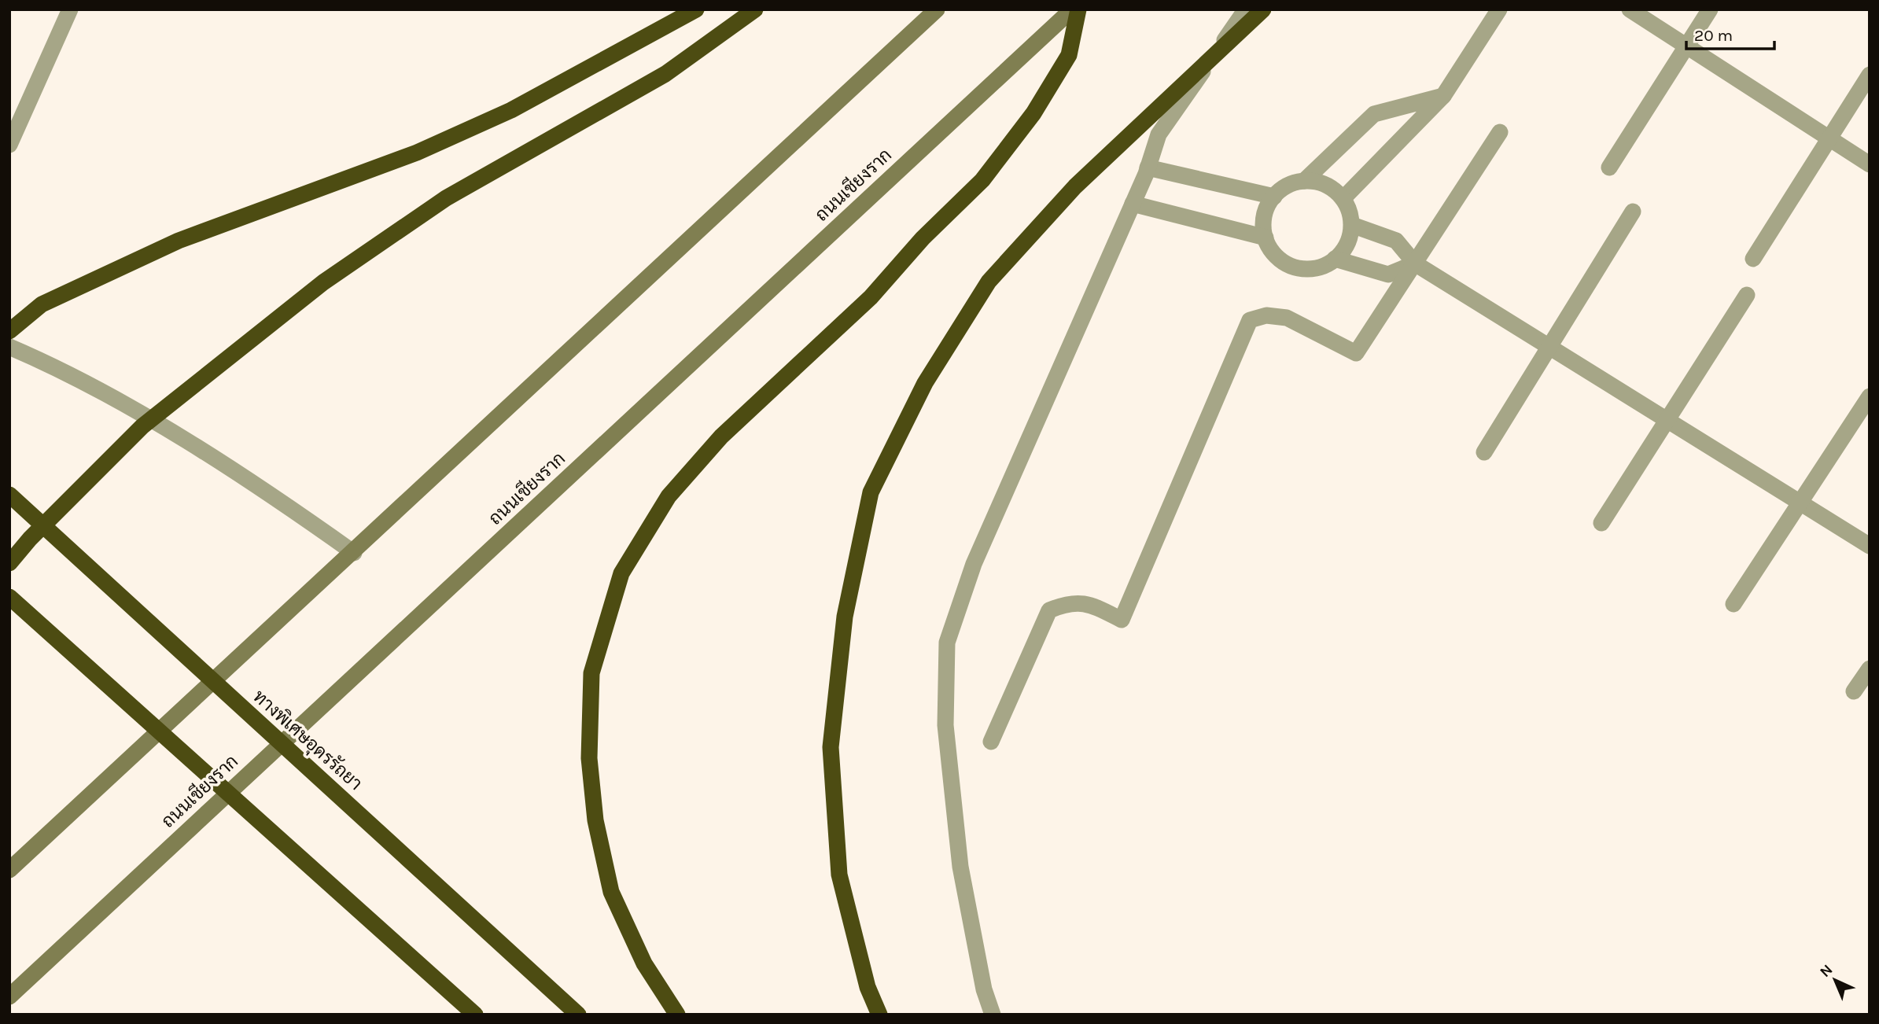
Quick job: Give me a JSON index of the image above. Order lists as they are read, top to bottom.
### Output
{
  "streets": {
    "highway": ["ทางพิเศษอุดรรัถยา"],
    "main road": ["ถนนเชียงราก"]
  },
  "scale_bar": "20 m",
  "north": "top left"
}
